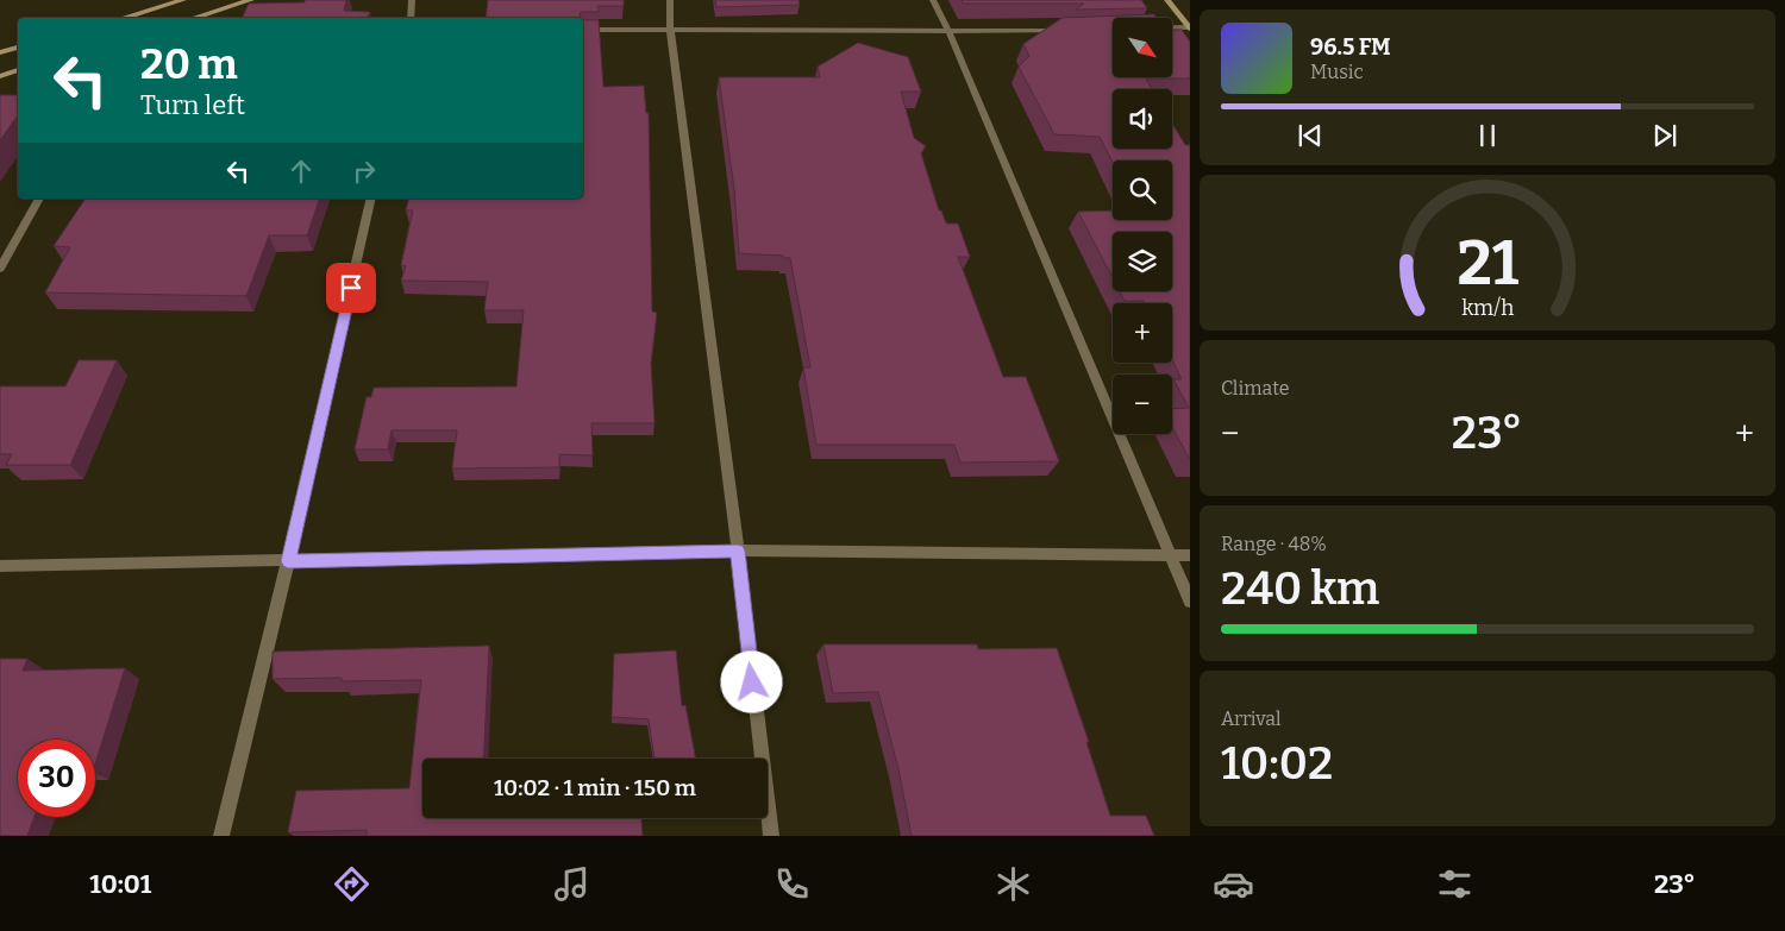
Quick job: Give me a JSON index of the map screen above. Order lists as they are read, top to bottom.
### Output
{
  "north": "bottom right",
  "page": {
    "map_buttons": ["+", "−"],
    "turn": ["20 m", "Turn left"],
    "song": ["96.5 FM", "Music"],
    "tile": [
      "Climate",
      ["Range · 48%", "240 km"],
      ["Arrival", "10:02"]
    ],
    "heat": ["−", "23°", "+"],
    "limit": "30",
    "trip": "10:02 · 1 min · 150 m",
    "tabs": ["10:01", "23°"],
    "gauge": ["21", "km/h"]
  }
}
